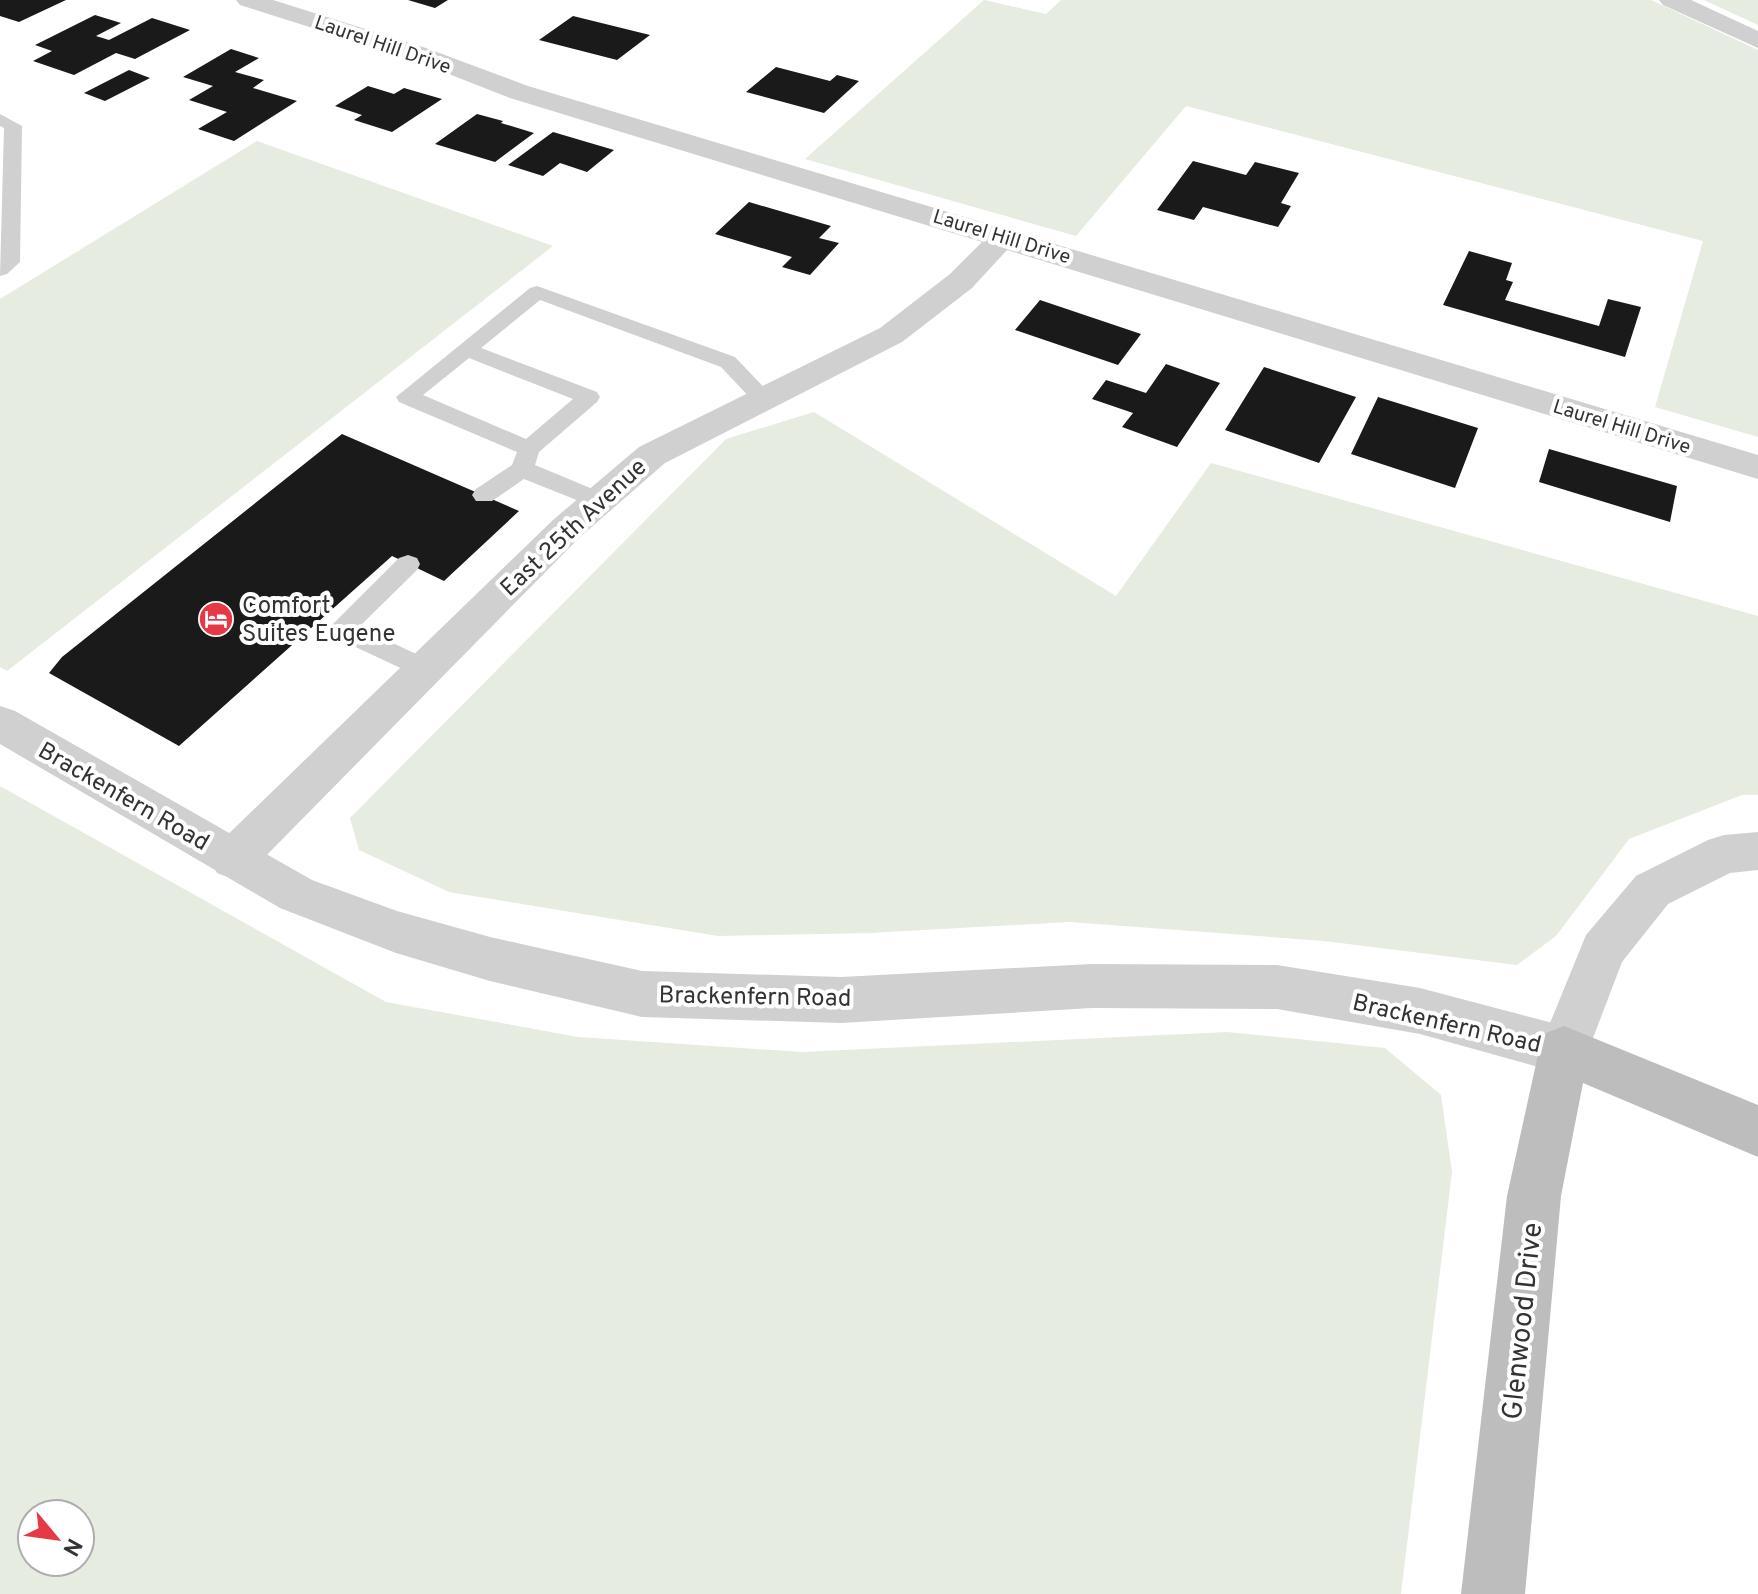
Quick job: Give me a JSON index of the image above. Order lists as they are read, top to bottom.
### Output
{
  "streets": {
    "main road": ["Glenwood Drive"],
    "street": ["Laurel Hill Drive", "East 25th Avenue", "Brackenfern Road"]
  },
  "crossings": [
    ["Laurel Hill Drive", "East 25th Avenue"],
    ["East 25th Avenue", "Brackenfern Road"],
    ["Brackenfern Road", "Glenwood Drive"]
  ],
  "places": {
    "hotel": ["Comfort Suites Eugene"]
  },
  "north": "bottom right"
}
